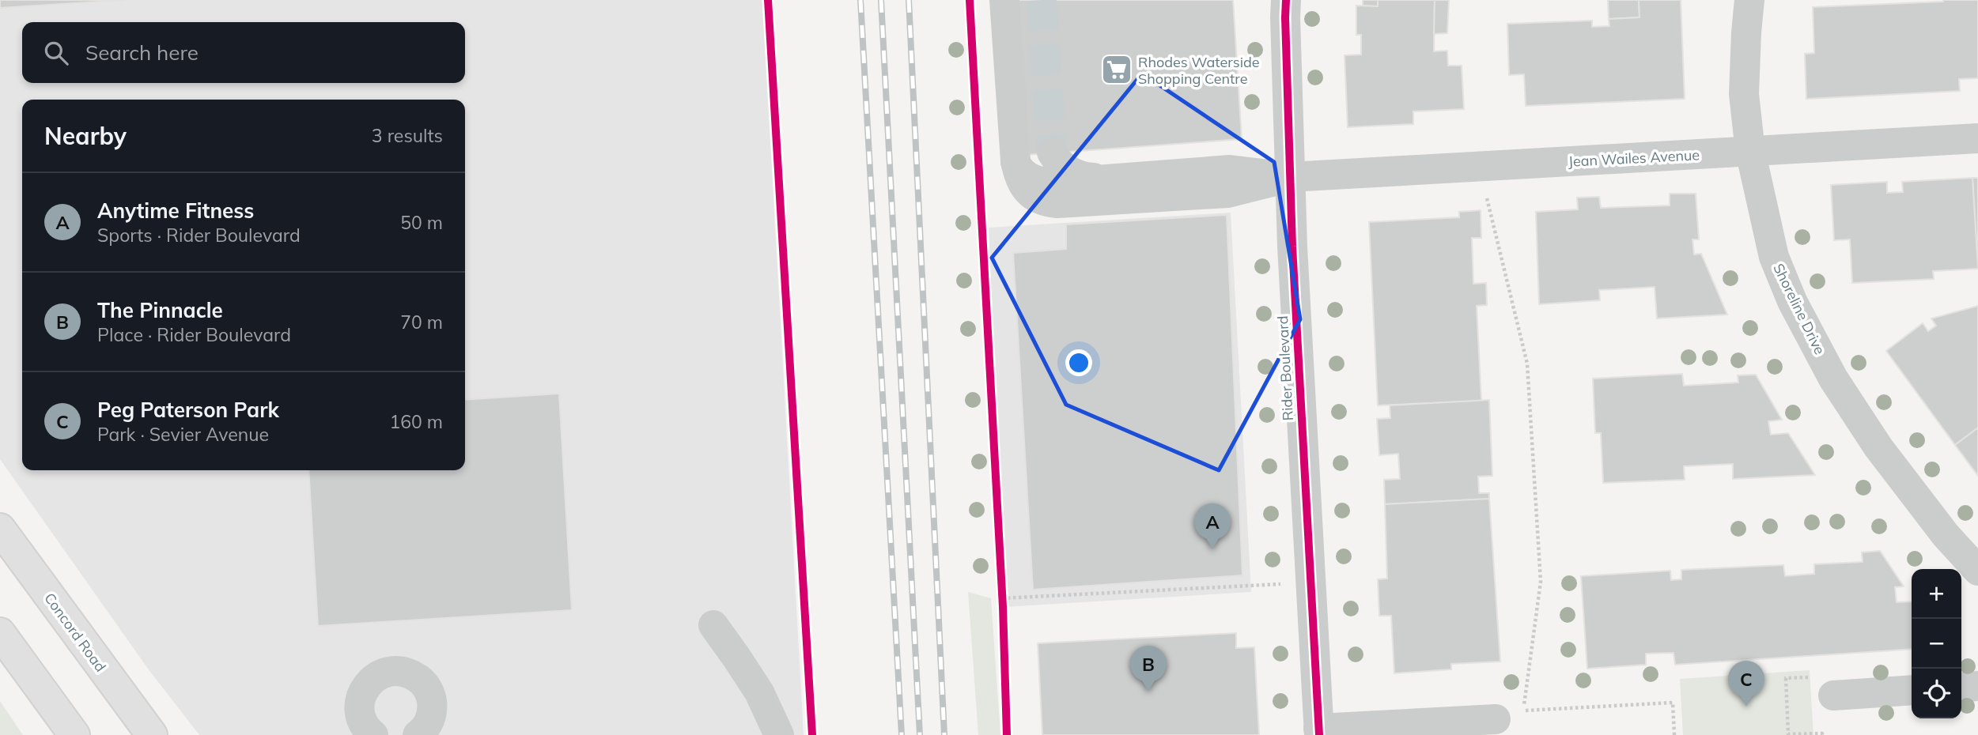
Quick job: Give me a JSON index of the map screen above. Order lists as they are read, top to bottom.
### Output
{
  "streets": {
    "highway": ["Concord Road"],
    "street": ["Jean Wailes Avenue", "Shoreline Drive", "Rider Boulevard"]
  },
  "crossings": [
    ["Jean Wailes Avenue", "Shoreline Drive"],
    ["Jean Wailes Avenue", "Rider Boulevard"]
  ],
  "places": {
    "supermarket": ["Rhodes Waterside Shopping Centre"]
  },
  "page": {
    "search": "Search here",
    "heading": ["Nearby", "3 results"],
    "list": [
      {
        "mark": "A",
        "name": "Anytime Fitness",
        "note": "Sports · Rider Boulevard",
        "value": "50 m"
      },
      {
        "mark": "B",
        "name": "The Pinnacle",
        "note": "Place · Rider Boulevard",
        "value": "70 m"
      },
      {
        "mark": "C",
        "name": "Peg Paterson Park",
        "note": "Park · Sevier Avenue",
        "value": "160 m"
      }
    ],
    "pins": ["A", "B", "C"],
    "map_buttons": ["+", "−"]
  }
}
